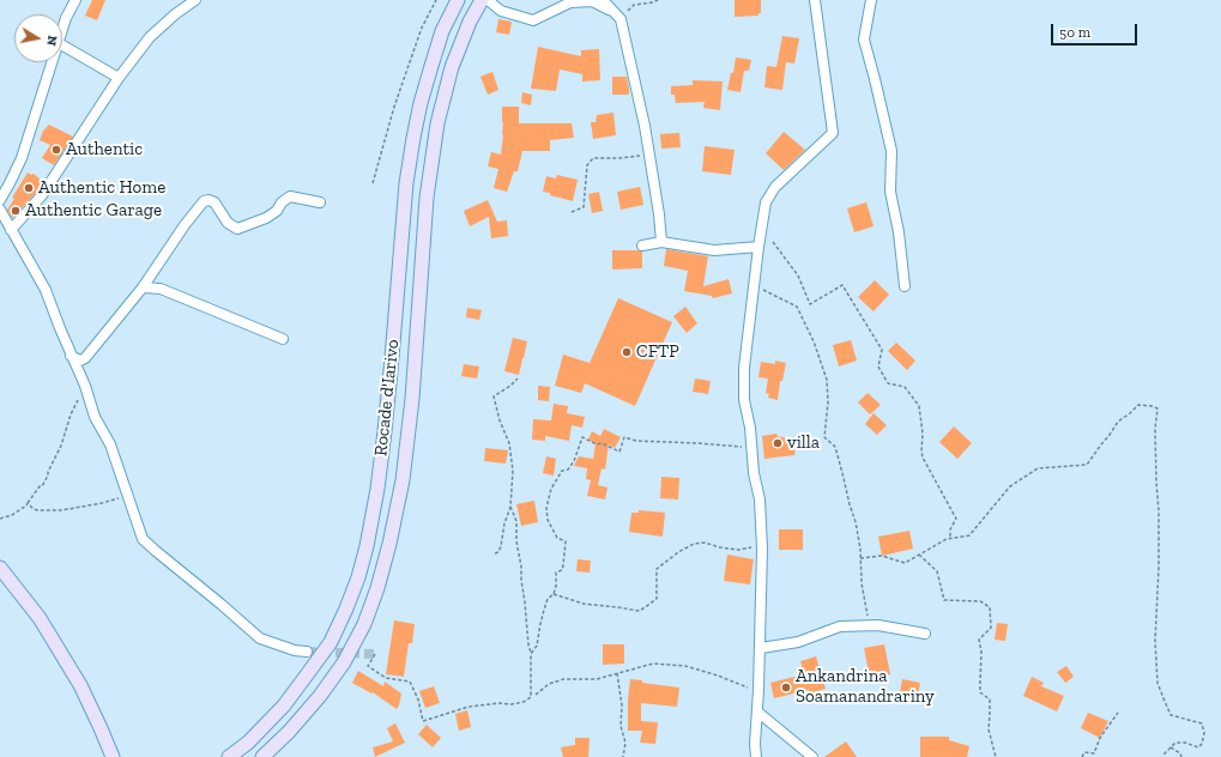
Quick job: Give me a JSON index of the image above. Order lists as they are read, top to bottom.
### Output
{
  "streets": {
    "main road": ["Rocade d'Iarivo"]
  },
  "places": [
    "Authentic",
    "Authentic Home",
    "Authentic Garage",
    "CFTP",
    "villa",
    "Ankandrina Soamanandrariny"
  ],
  "scale_bar": "50 m",
  "north": "right"
}
